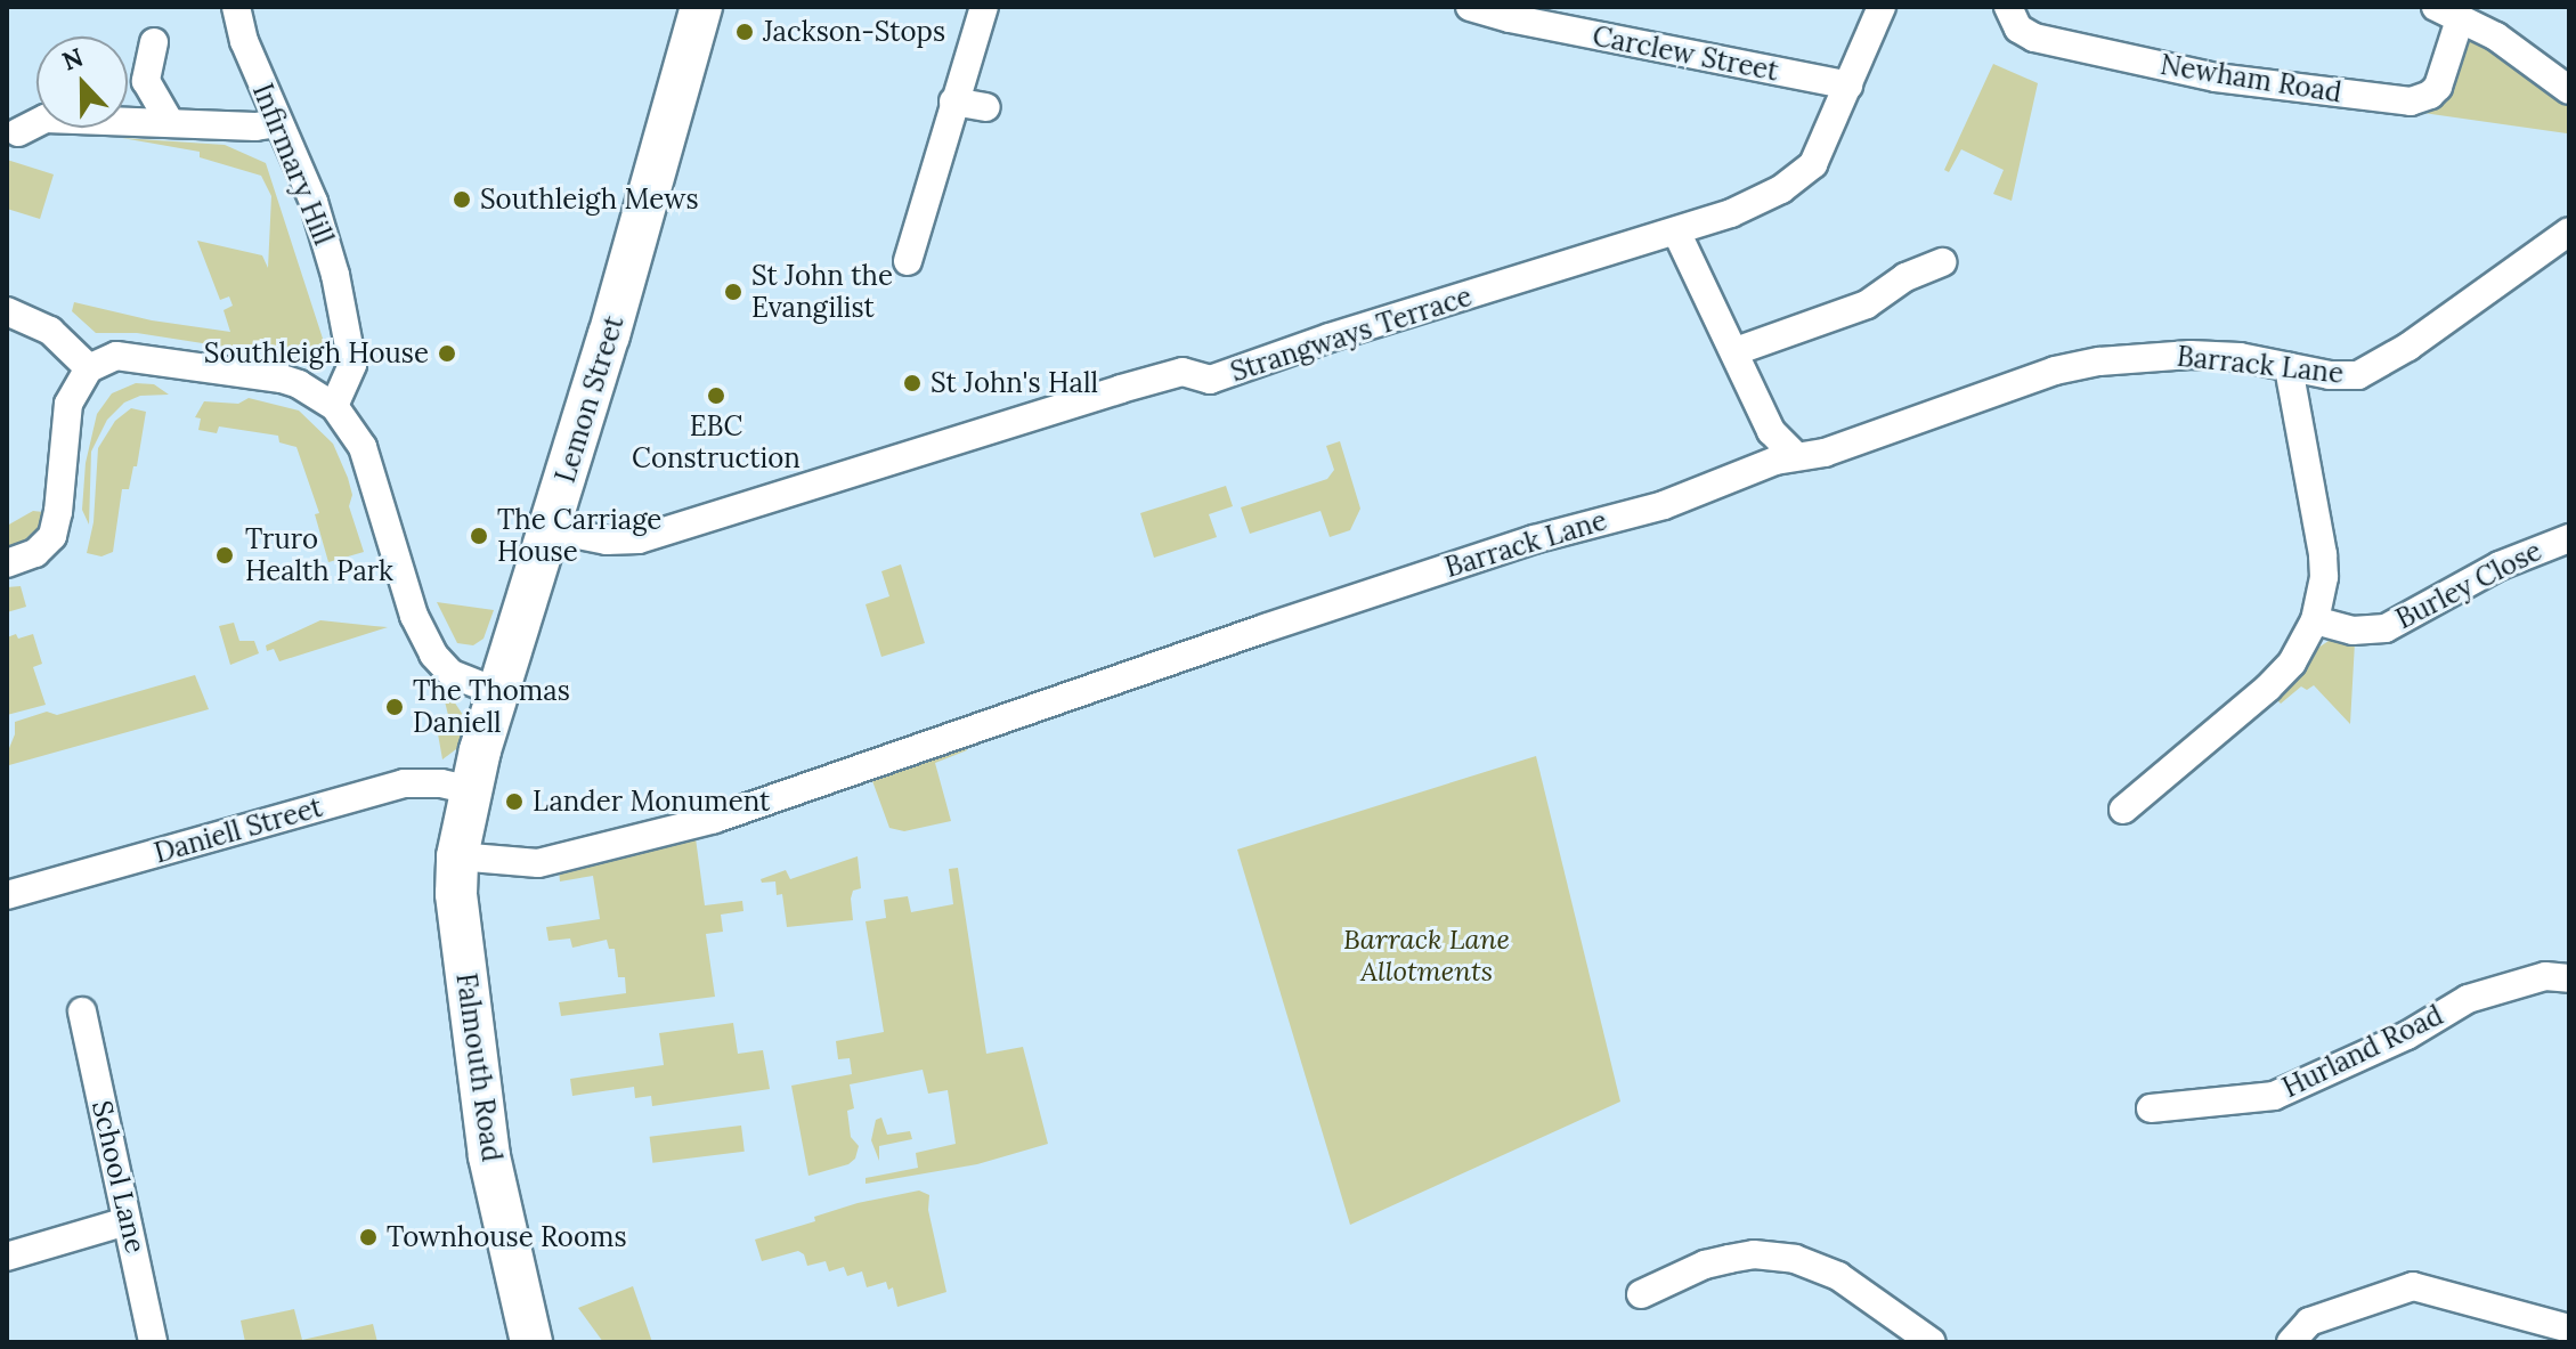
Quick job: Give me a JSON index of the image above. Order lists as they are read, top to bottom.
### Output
{
  "streets": {
    "street": [
      "Carclew Street",
      "Newham Road",
      "Infirmary Hill",
      "Strangways Terrace",
      "Barrack Lane",
      "Lemon Street",
      "Burley Close",
      "Daniell Street",
      "Hurland Road",
      "Falmouth Road",
      "School Lane"
    ]
  },
  "crossings": [
    ["Carclew Street", "Strangways Terrace"],
    ["Strangways Terrace", "Lemon Street"],
    ["Barrack Lane", "Falmouth Road"],
    ["Lemon Street", "Daniell Street"],
    ["Lemon Street", "Falmouth Road"],
    ["Daniell Street", "Falmouth Road"]
  ],
  "parks": ["Barrack Lane Allotments"],
  "places": [
    "Jackson-Stops",
    "Southleigh Mews",
    "St John the Evangilist",
    "Southleigh House",
    "St John's Hall",
    "EBC Construction",
    "The Carriage House",
    "Truro Health Park",
    "The Thomas Daniell",
    "Lander Monument",
    "Townhouse Rooms"
  ],
  "north": "top"
}
